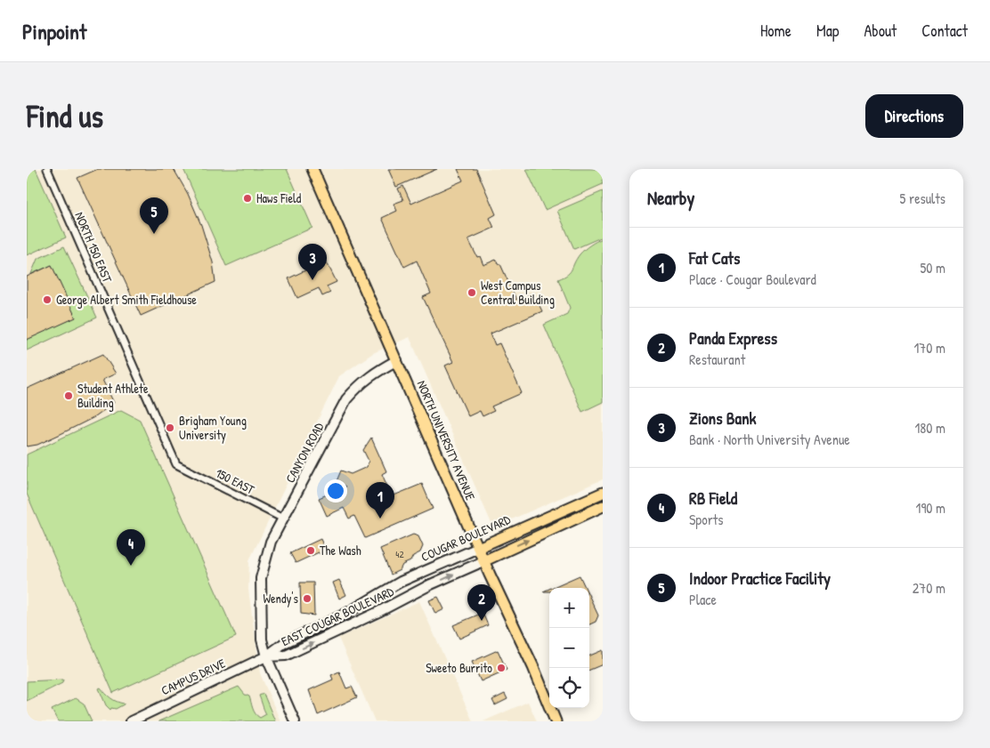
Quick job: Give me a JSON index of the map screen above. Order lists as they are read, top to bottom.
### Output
{
  "streets": {
    "main road": [
      "NORTH UNIVERSITY AVENUE",
      "CANYON ROAD",
      "COUGAR BOULEVARD",
      "EAST COUGAR BOULEVARD",
      "CAMPUS DRIVE"
    ],
    "street": ["NORTH 150 EAST", "150 EAST"]
  },
  "crossings": [
    ["NORTH 150 EAST", "150 EAST"],
    ["NORTH UNIVERSITY AVENUE", "CANYON ROAD"],
    ["NORTH UNIVERSITY AVENUE", "COUGAR BOULEVARD"],
    ["NORTH UNIVERSITY AVENUE", "EAST COUGAR BOULEVARD"],
    ["CANYON ROAD", "150 EAST"],
    ["CANYON ROAD", "EAST COUGAR BOULEVARD"],
    ["CANYON ROAD", "CAMPUS DRIVE"],
    ["COUGAR BOULEVARD", "EAST COUGAR BOULEVARD"],
    ["EAST COUGAR BOULEVARD", "CAMPUS DRIVE"]
  ],
  "places": [
    "Haws Field",
    "West Campus Central Building",
    "George Albert Smith Fieldhouse",
    "Student Athlete Building",
    "Brigham Young University",
    "The Wash",
    "Wendy's",
    "Sweeto Burrito"
  ],
  "house_numbers": ["42"],
  "page": {
    "header": "Pinpoint",
    "nav": [
      "Home",
      "Map",
      "About",
      "Contact"
    ],
    "buttons": "Directions",
    "title": "Find us",
    "heading": ["Nearby", "5 results"],
    "pins": [
      "5",
      "3",
      "1",
      "4",
      "2"
    ],
    "list": [
      {
        "mark": "1",
        "name": "Fat Cats",
        "note": "Place · Cougar Boulevard",
        "value": "50 m"
      },
      {
        "mark": "2",
        "name": "Panda Express",
        "note": "Restaurant",
        "value": "170 m"
      },
      {
        "mark": "3",
        "name": "Zions Bank",
        "note": "Bank · North University Avenue",
        "value": "180 m"
      },
      {
        "mark": "4",
        "name": "RB Field",
        "note": "Sports",
        "value": "190 m"
      },
      {
        "mark": "5",
        "name": "Indoor Practice Facility",
        "note": "Place",
        "value": "270 m"
      }
    ],
    "map_buttons": ["+", "−"]
  }
}
